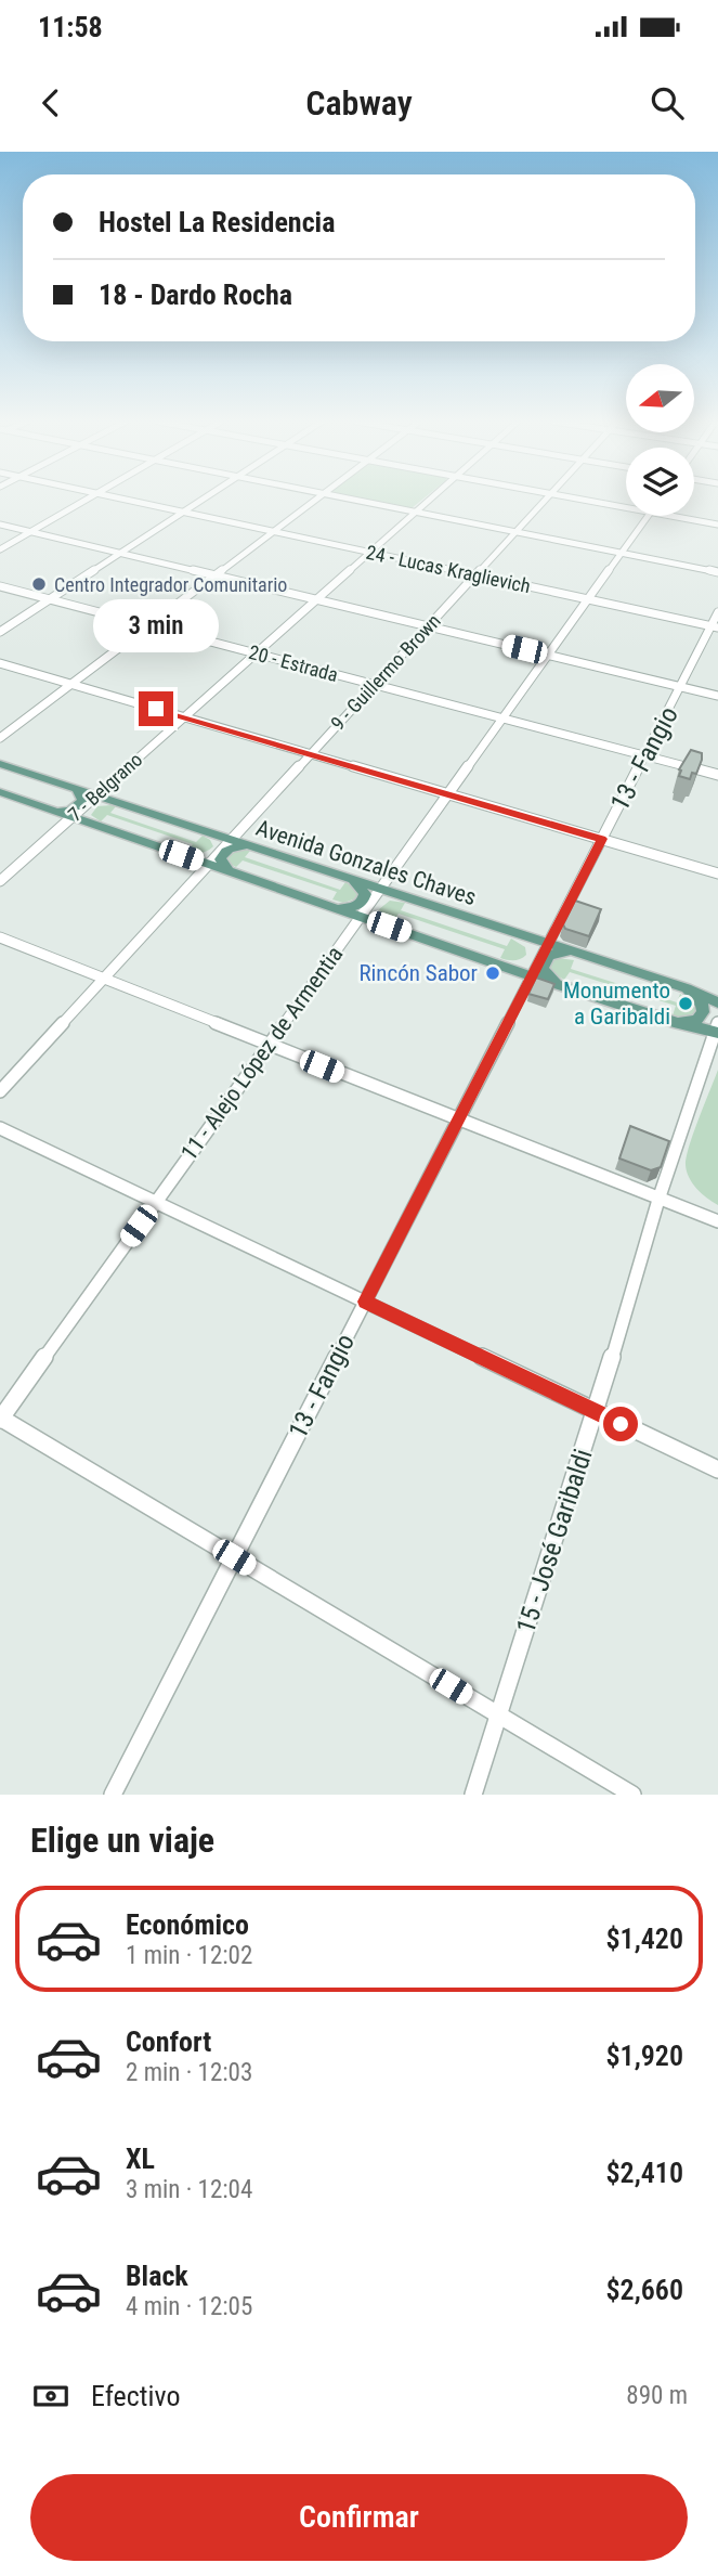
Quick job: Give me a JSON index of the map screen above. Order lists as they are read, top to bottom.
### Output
{
  "streets": {
    "main road": ["Avenida Gonzales Chaves"],
    "street": [
      "24 - Lucas Kraglievich",
      "20 - Estrada",
      "9 - Guillermo Brown",
      "13 - Fangio",
      "7 - Belgrano",
      "11 - Alejo López de Armentia",
      "15 - José Garibaldi"
    ]
  },
  "crossings": [
    ["24 - Lucas Kraglievich", "9 - Guillermo Brown"],
    ["24 - Lucas Kraglievich", "13 - Fangio"],
    ["24 - Lucas Kraglievich", "7 - Belgrano"],
    ["24 - Lucas Kraglievich", "11 - Alejo López de Armentia"],
    ["20 - Estrada", "9 - Guillermo Brown"],
    ["20 - Estrada", "13 - Fangio"],
    ["20 - Estrada", "7 - Belgrano"],
    ["20 - Estrada", "11 - Alejo López de Armentia"],
    ["9 - Guillermo Brown", "Avenida Gonzales Chaves"],
    ["13 - Fangio", "Avenida Gonzales Chaves"],
    ["7 - Belgrano", "Avenida Gonzales Chaves"],
    ["Avenida Gonzales Chaves", "11 - Alejo López de Armentia"]
  ],
  "places": ["Centro Integrador Comunitario", "Rincón Sabor", "Monumento a Garibaldi"],
  "north": "left",
  "page": {
    "status": "11:58",
    "header": "Cabway",
    "banner": ["Hostel La Residencia", "18 - Dardo Rocha"],
    "bubble": "3 min",
    "heading": "Elige un viaje",
    "list": [
      {
        "name": "Económico",
        "note": "1 min · 12:02",
        "value": "$1,420"
      },
      {
        "name": "Confort",
        "note": "2 min · 12:03",
        "value": "$1,920"
      },
      {
        "name": "XL",
        "note": "3 min · 12:04",
        "value": "$2,410"
      },
      {
        "name": "Black",
        "note": "4 min · 12:05",
        "value": "$2,660"
      }
    ],
    "pay": ["Efectivo", "890 m"],
    "buttons": "Confirmar"
  }
}
